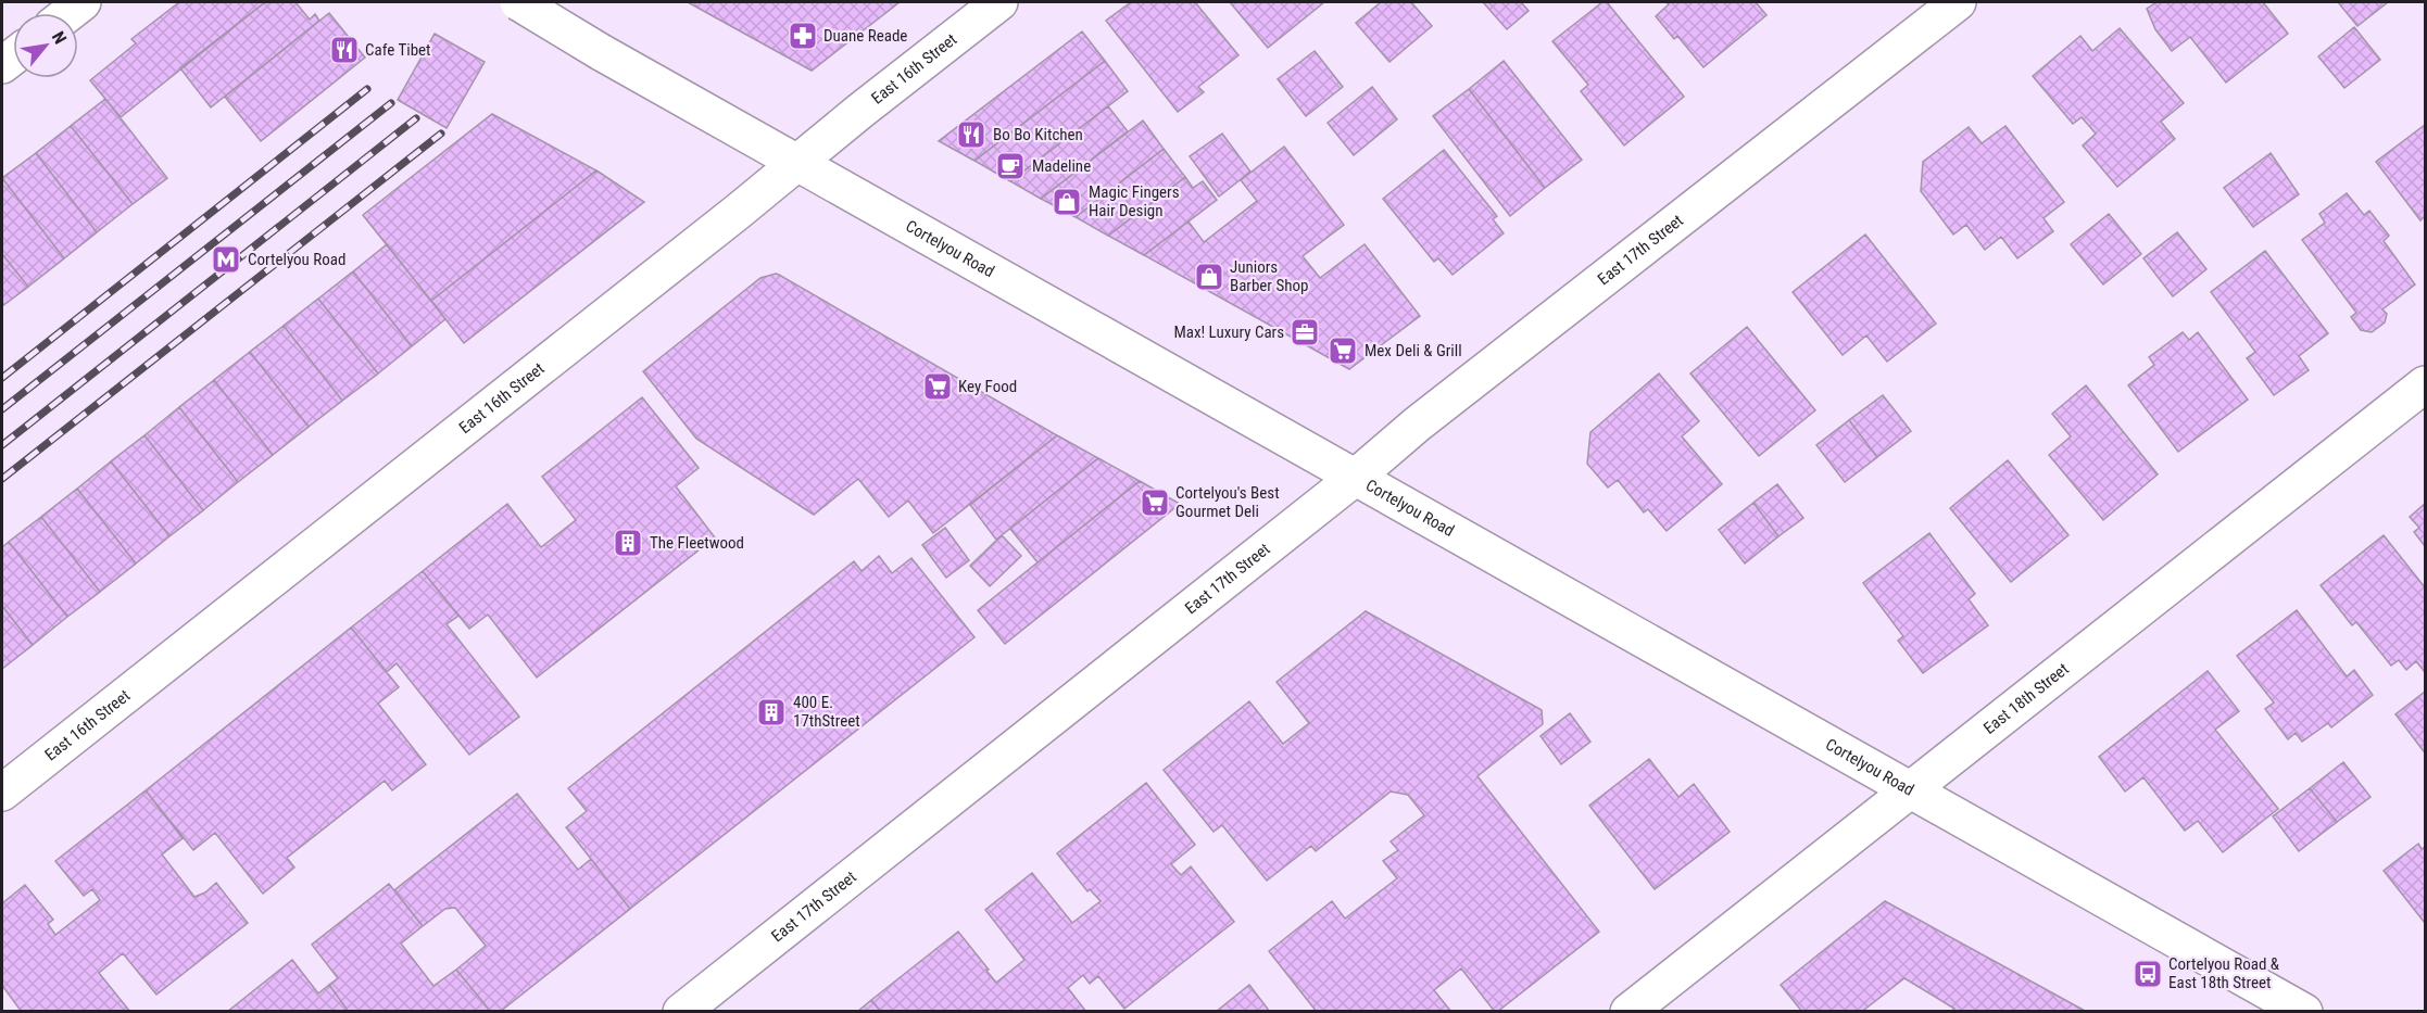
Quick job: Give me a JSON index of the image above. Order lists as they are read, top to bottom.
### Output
{
  "streets": {
    "street": [
      "East 16th Street",
      "Cortelyou Road",
      "East 17th Street",
      "East 18th Street"
    ]
  },
  "crossings": [
    ["East 16th Street", "Cortelyou Road"],
    ["Cortelyou Road", "East 17th Street"],
    ["Cortelyou Road", "East 18th Street"]
  ],
  "places": {
    "pharmacy": ["Duane Reade"],
    "restaurant": ["Cafe Tibet", "Bo Bo Kitchen"],
    "cafe": ["Madeline"],
    "shop": ["Magic Fingers Hair Design", "Juniors Barber Shop"],
    "metro station": ["Cortelyou Road"],
    "office": ["Max! Luxury Cars"],
    "supermarket": ["Mex Deli & Grill", "Key Food", "Cortelyou's Best Gourmet Deli"],
    "building": ["The Fleetwood", "400 E. 17thStreet"],
    "bus stop": ["Cortelyou Road & East 18th Street"]
  },
  "north": "top right"
}
